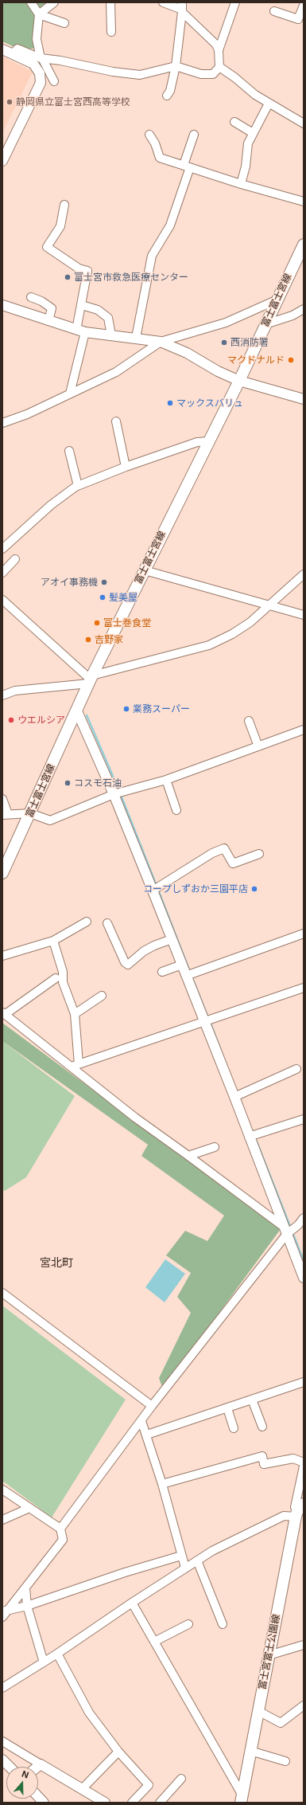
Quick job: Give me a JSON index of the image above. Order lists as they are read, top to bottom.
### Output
{
  "streets": {
    "main road": ["富士富士宮線", "富士宮富士公園線"]
  },
  "districts": ["宮北町"],
  "places": [
    "静岡県立富士宮西高等学校",
    "富士宮市救急医療センター",
    "西消防署",
    "マクドナルド",
    "マックスバリュ",
    "アオイ事務機",
    "髪美屋",
    "富士巻食堂",
    "吉野家",
    "業務スーパー",
    "ウエルシア",
    "コスモ石油",
    "コープしずおか三園平店"
  ],
  "north": "top"
}
